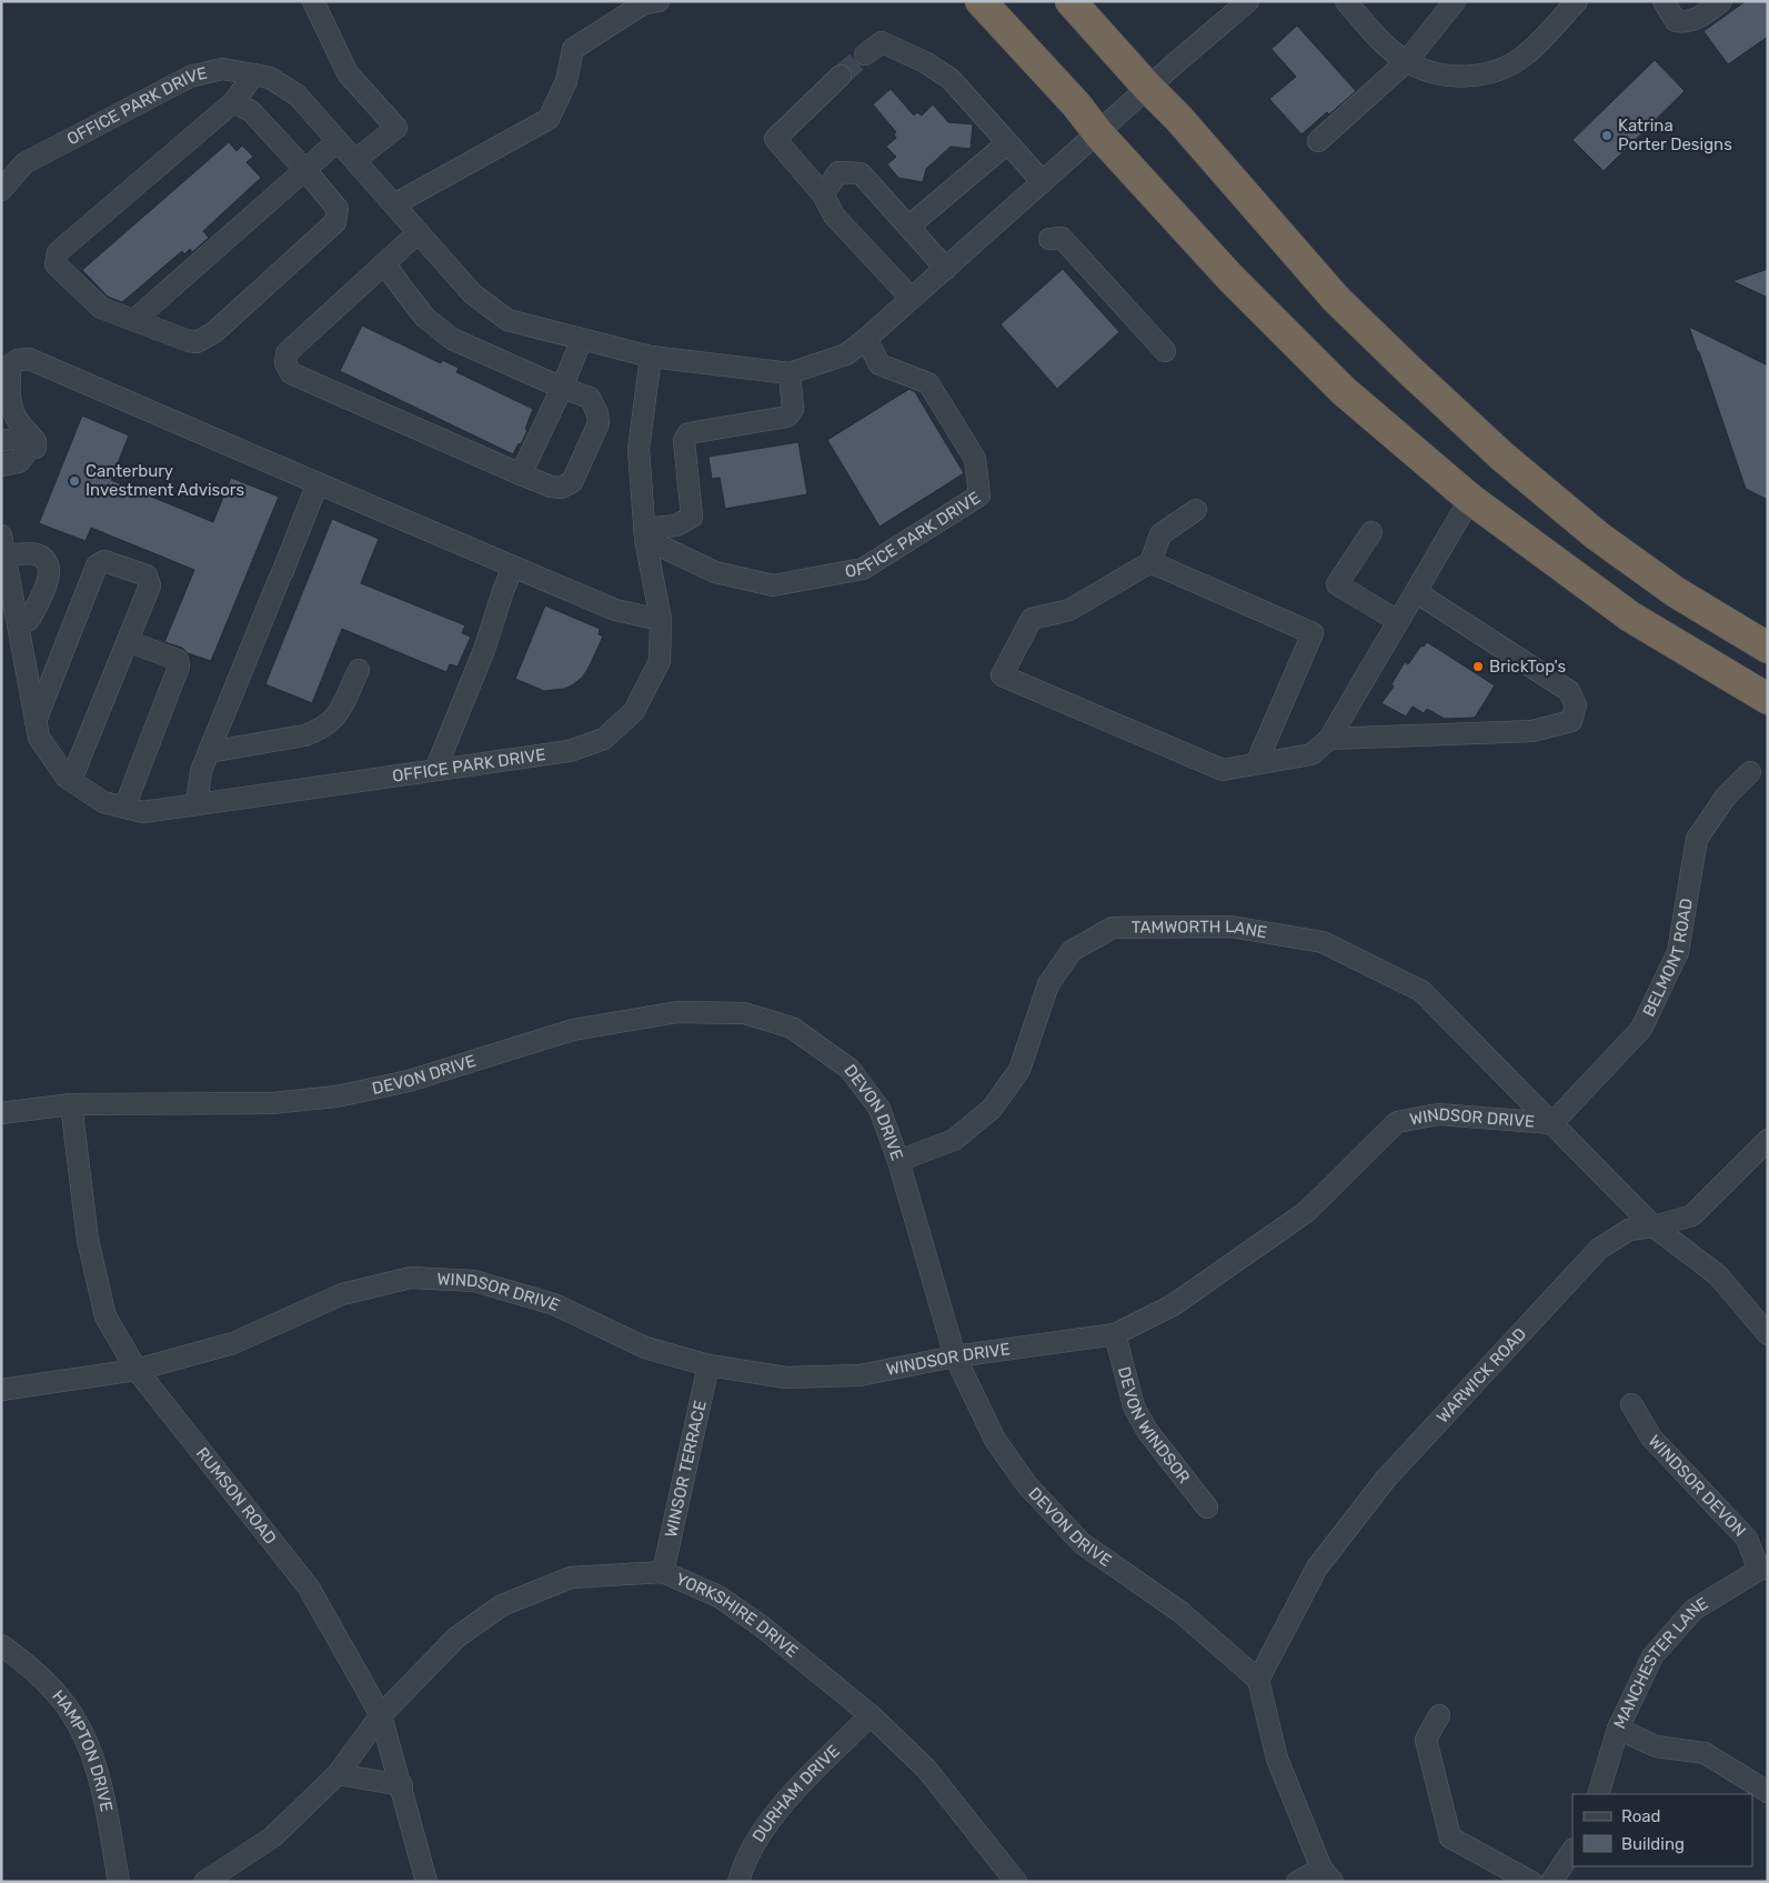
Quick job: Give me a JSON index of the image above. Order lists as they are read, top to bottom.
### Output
{
  "streets": {
    "street": [
      "OFFICE PARK DRIVE",
      "TAMWORTH LANE",
      "BELMONT ROAD",
      "DEVON DRIVE",
      "WINDSOR DRIVE",
      "WARWICK ROAD",
      "DEVON WINDSOR",
      "WINSOR TERRACE",
      "WINDSOR DEVON",
      "RUMSON ROAD",
      "YORKSHIRE DRIVE",
      "MANCHESTER LANE",
      "HAMPTON DRIVE",
      "DURHAM DRIVE"
    ]
  },
  "crossings": [
    ["TAMWORTH LANE", "BELMONT ROAD"],
    ["TAMWORTH LANE", "DEVON DRIVE"],
    ["TAMWORTH LANE", "WINDSOR DRIVE"],
    ["BELMONT ROAD", "WINDSOR DRIVE"],
    ["DEVON DRIVE", "WINDSOR DRIVE"],
    ["DEVON DRIVE", "WARWICK ROAD"],
    ["DEVON DRIVE", "RUMSON ROAD"],
    ["WINDSOR DRIVE", "WARWICK ROAD"],
    ["WINDSOR DRIVE", "DEVON WINDSOR"],
    ["WINDSOR DRIVE", "WINSOR TERRACE"],
    ["WINDSOR DRIVE", "RUMSON ROAD"],
    ["WINSOR TERRACE", "YORKSHIRE DRIVE"],
    ["WINDSOR DEVON", "MANCHESTER LANE"],
    ["RUMSON ROAD", "YORKSHIRE DRIVE"],
    ["YORKSHIRE DRIVE", "DURHAM DRIVE"]
  ],
  "places": ["Katrina Porter Designs", "Canterbury Investment Advisors", "BrickTop's"],
  "legend": ["Road", "Building"]
}
